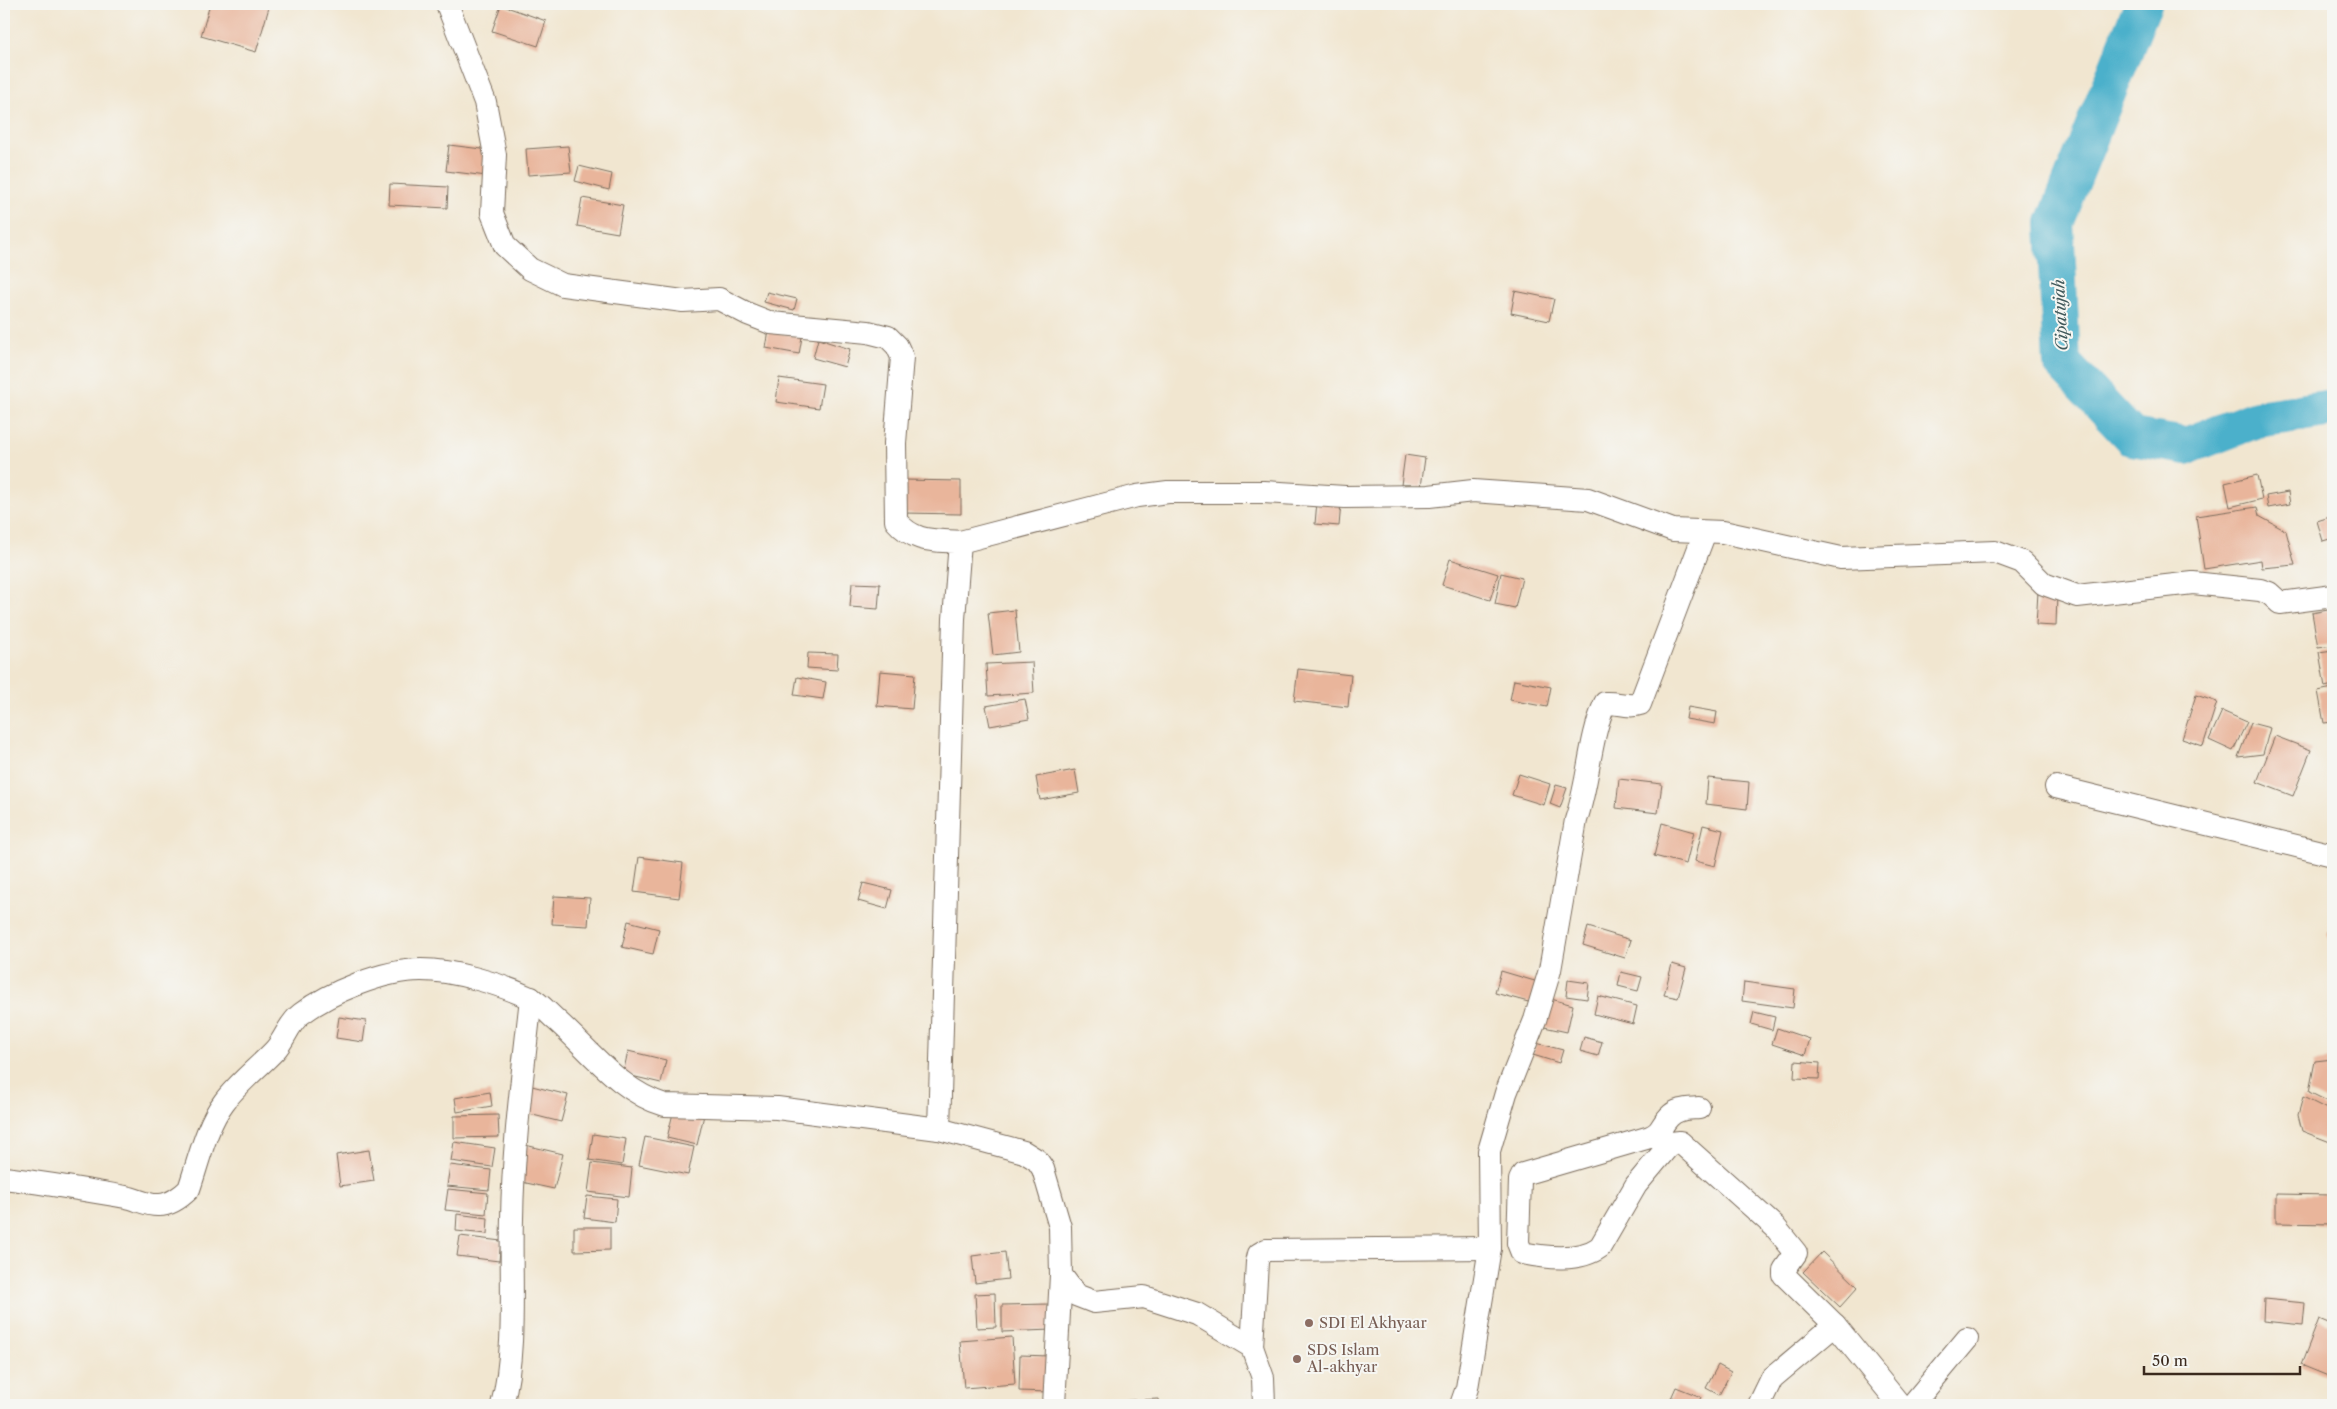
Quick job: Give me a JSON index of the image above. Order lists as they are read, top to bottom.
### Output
{
  "water": ["Cipatujah"],
  "places": ["SDI El Akhyaar", "SDS Islam Al-akhyar"],
  "scale_bar": "50 m"
}
